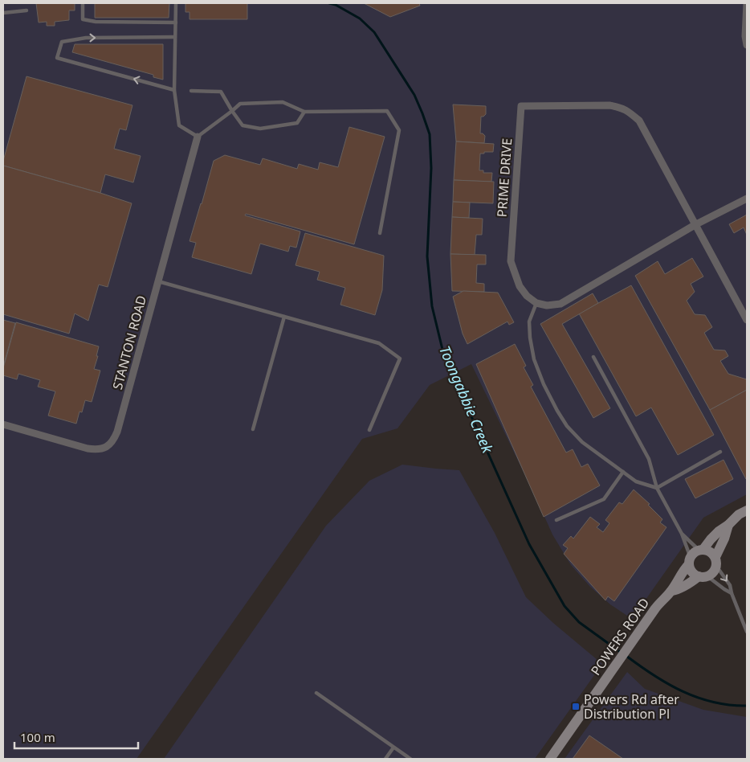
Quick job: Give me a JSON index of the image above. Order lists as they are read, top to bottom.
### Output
{
  "streets": {
    "street": ["PRIME DRIVE", "STANTON ROAD", "POWERS ROAD"]
  },
  "water": ["Toongabbie Creek"],
  "places": {
    "transit": ["Powers Rd after Distribution Pl"]
  },
  "scale_bar": "100 m"
}
